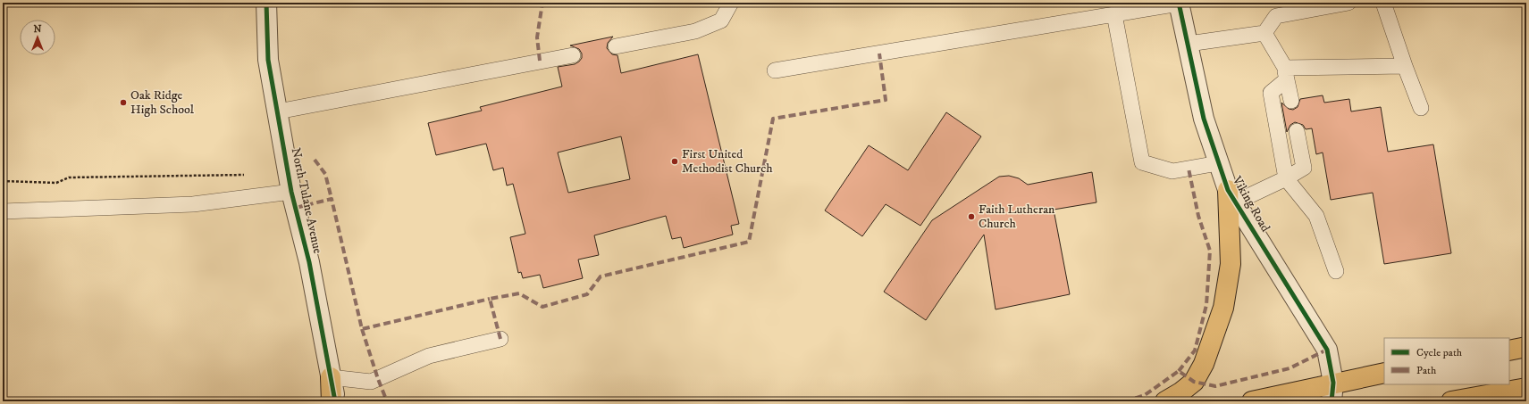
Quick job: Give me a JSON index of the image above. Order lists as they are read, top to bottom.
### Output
{
  "streets": {
    "street": ["North Tulane Avenue", "Viking Road"]
  },
  "places": ["Oak Ridge High School", "First United Methodist Church", "Faith Lutheran Church"],
  "legend": ["Cycle path", "Path"],
  "north": "top"
}
